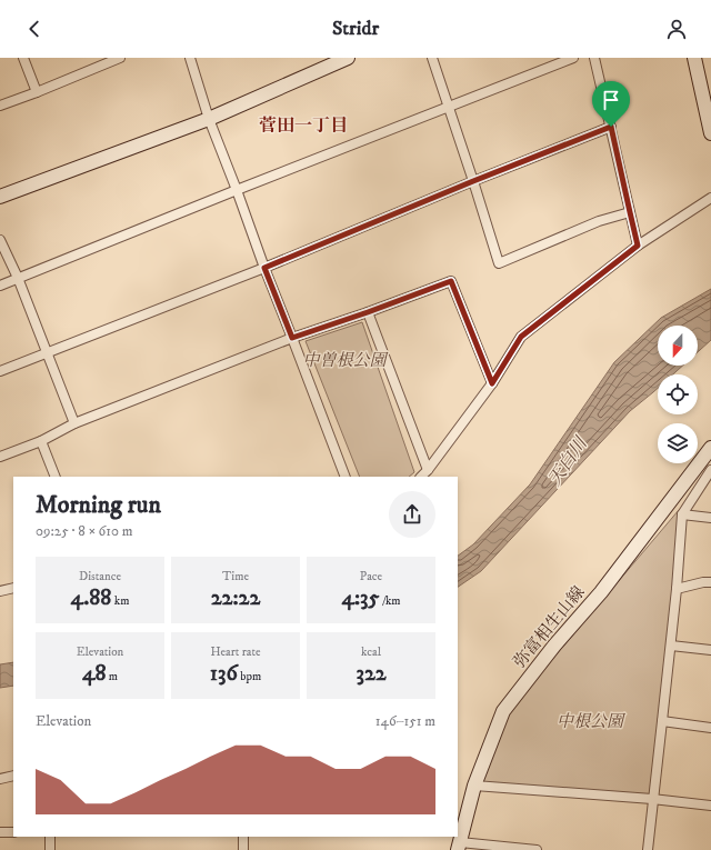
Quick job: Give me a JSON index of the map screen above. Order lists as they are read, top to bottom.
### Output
{
  "streets": {
    "street": ["弥富相生山線"]
  },
  "districts": ["菅田一丁目"],
  "water": ["天白川"],
  "parks": ["中曽根公園", "中根公園"],
  "north": "bottom",
  "page": {
    "header": "Stridr",
    "heading": ["Morning run", "09:25 · 8 × 610 m"],
    "stats": [
      ["Distance", "4.88 km"],
      ["Time", "22:22"],
      ["Pace", "4:35 /km"],
      ["Elevation", "48 m"],
      ["Heart rate", "136 bpm"],
      ["kcal", "322"]
    ],
    "chart": ["Elevation", "146–151 m"]
  }
}
